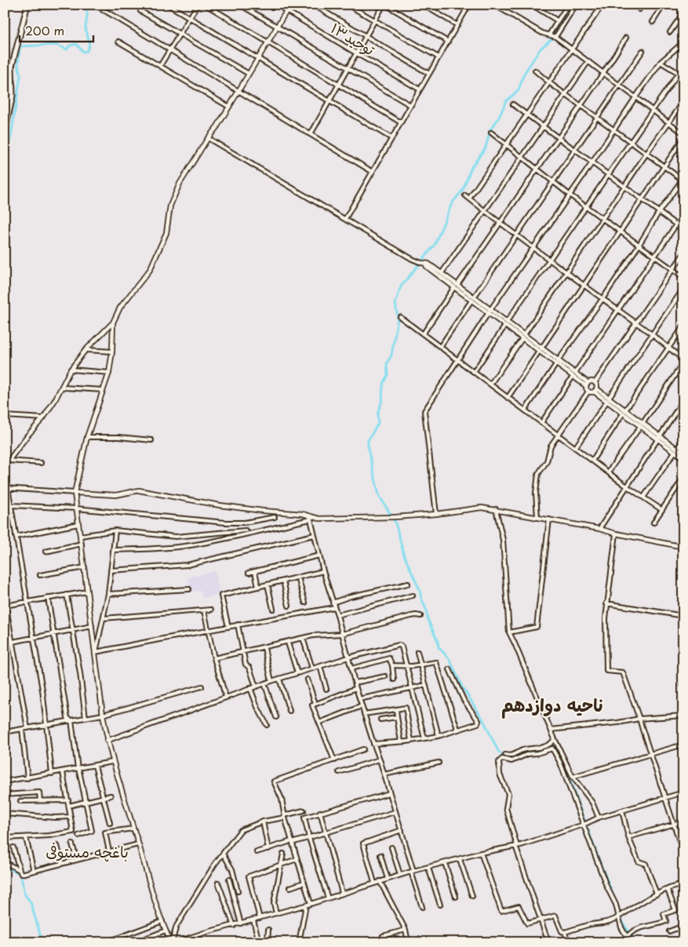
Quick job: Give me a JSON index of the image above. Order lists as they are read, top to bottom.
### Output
{
  "streets": {
    "street": ["توحید۱۳"]
  },
  "districts": ["ناحیه دوازدهم", "باغچه مستوفی"],
  "scale_bar": "200 m"
}
